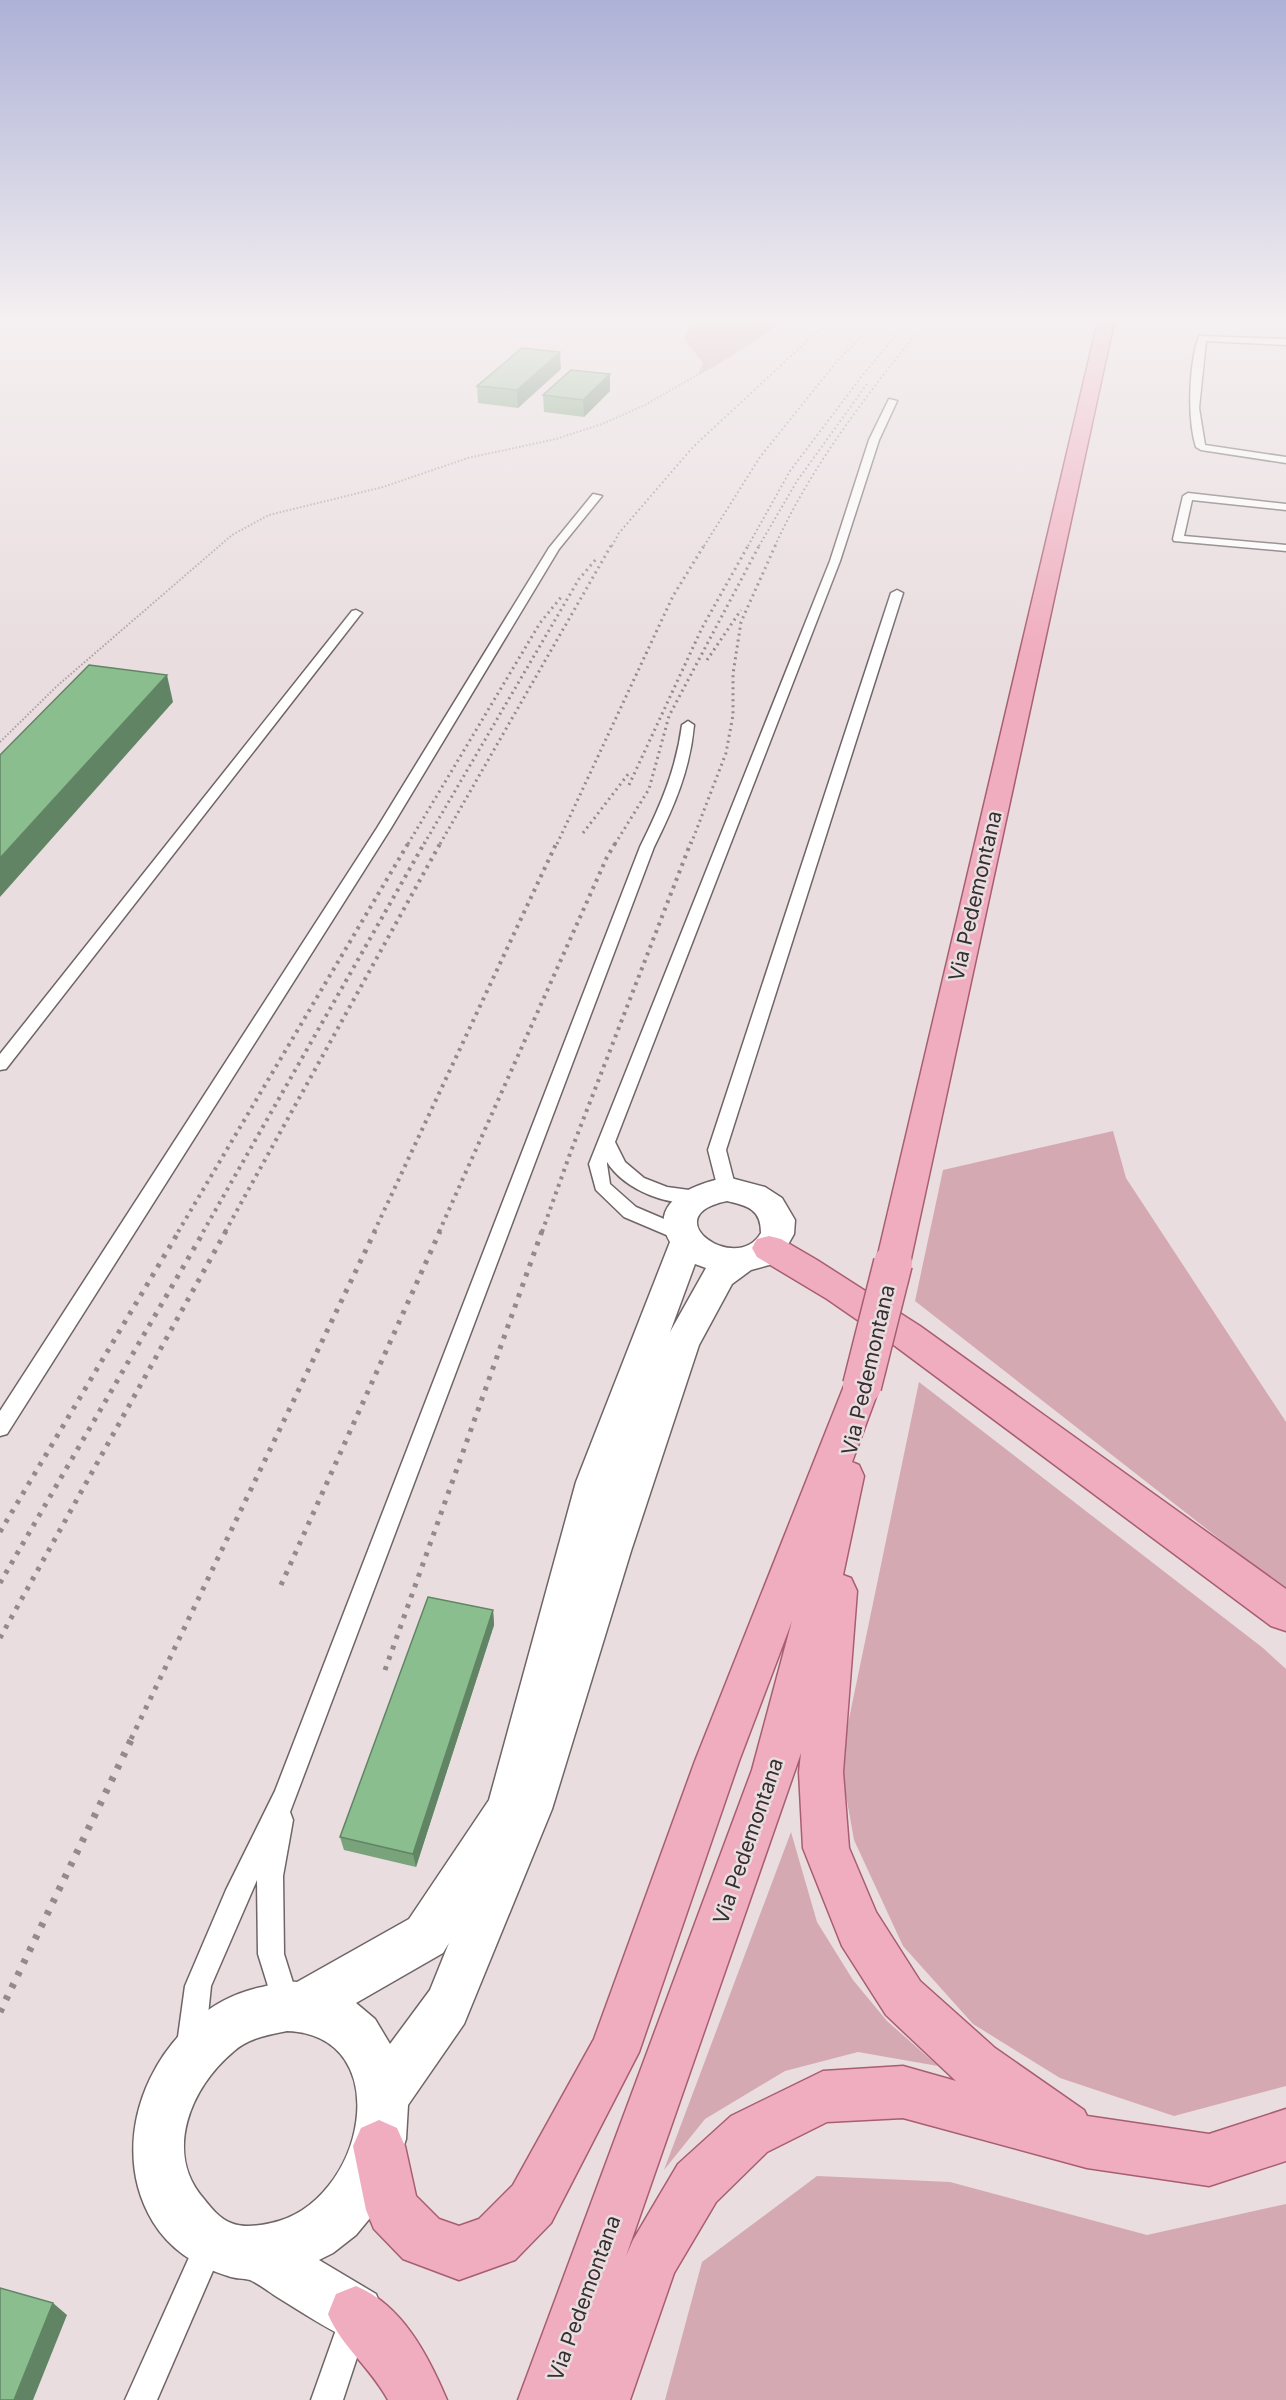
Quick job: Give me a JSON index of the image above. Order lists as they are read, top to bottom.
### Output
{
  "streets": {
    "main road": ["Via Pedemontana"]
  }
}
